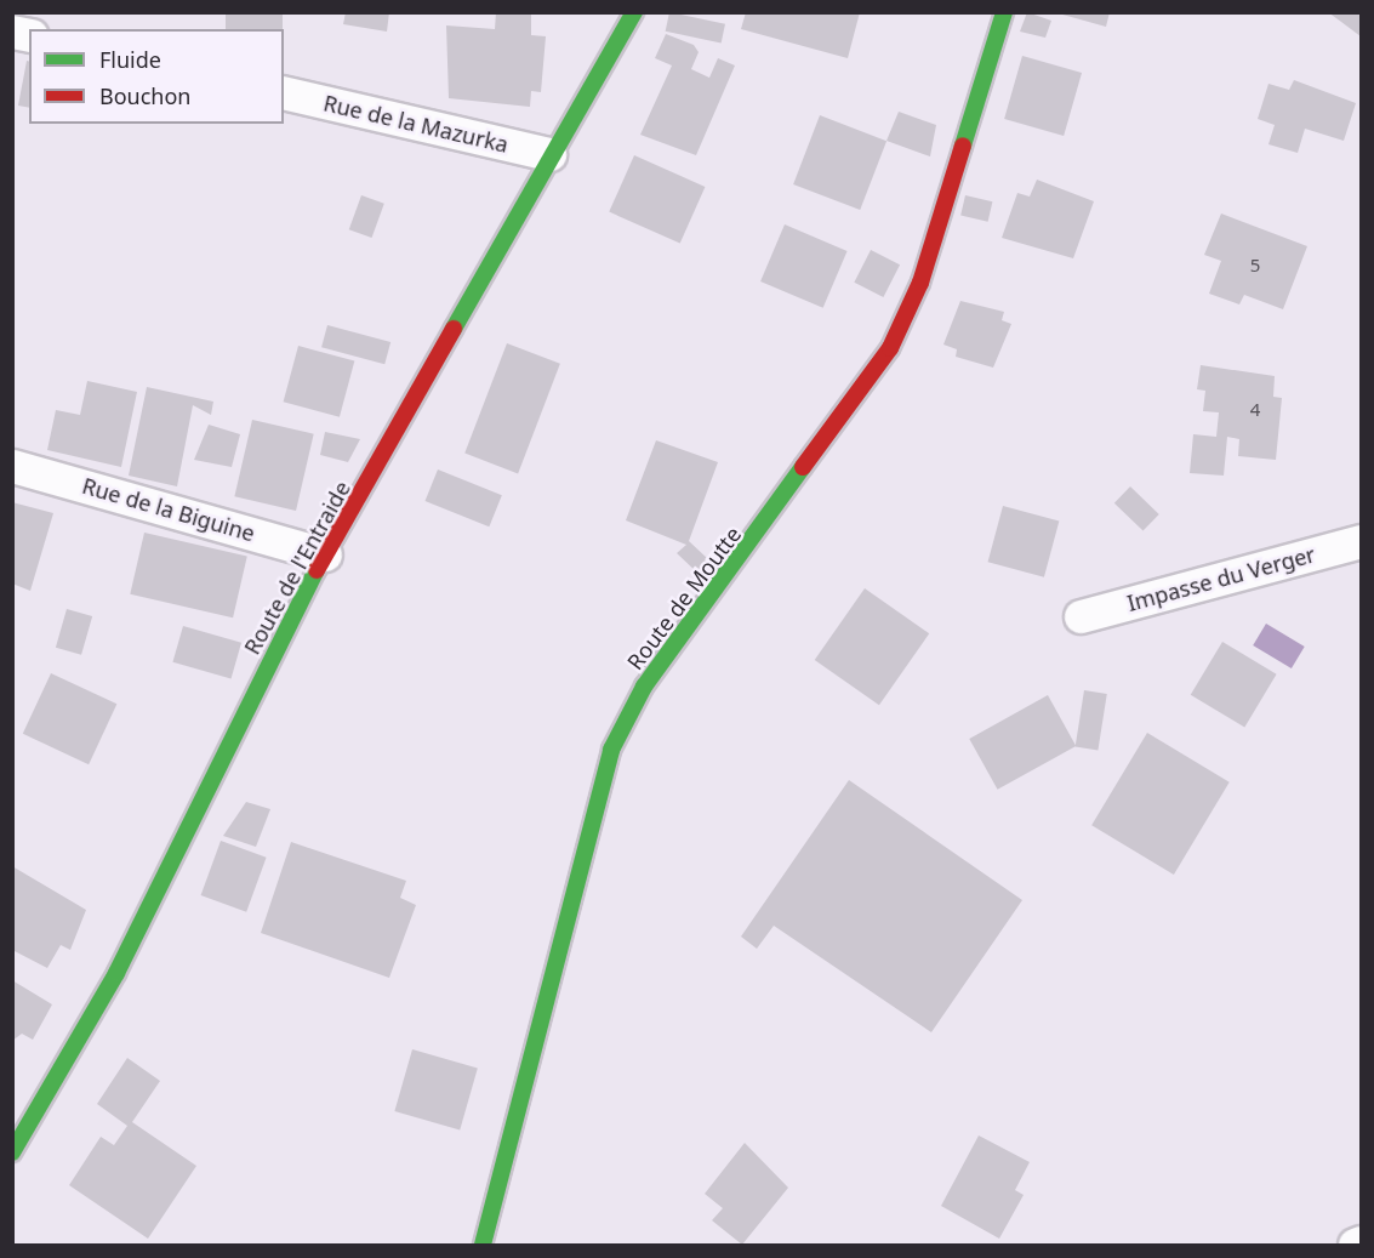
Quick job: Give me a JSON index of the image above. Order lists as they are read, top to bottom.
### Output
{
  "streets": {
    "main road": ["Route de l'Entraide", "Route de Moutte"],
    "street": ["Rue de la Mazurka", "Rue de la Biguine", "Impasse du Verger"]
  },
  "crossings": [
    ["Rue de la Mazurka", "Route de l'Entraide"],
    ["Rue de la Biguine", "Route de l'Entraide"]
  ],
  "house_numbers": ["5", "4"],
  "legend": ["Fluide", "Bouchon"]
}
